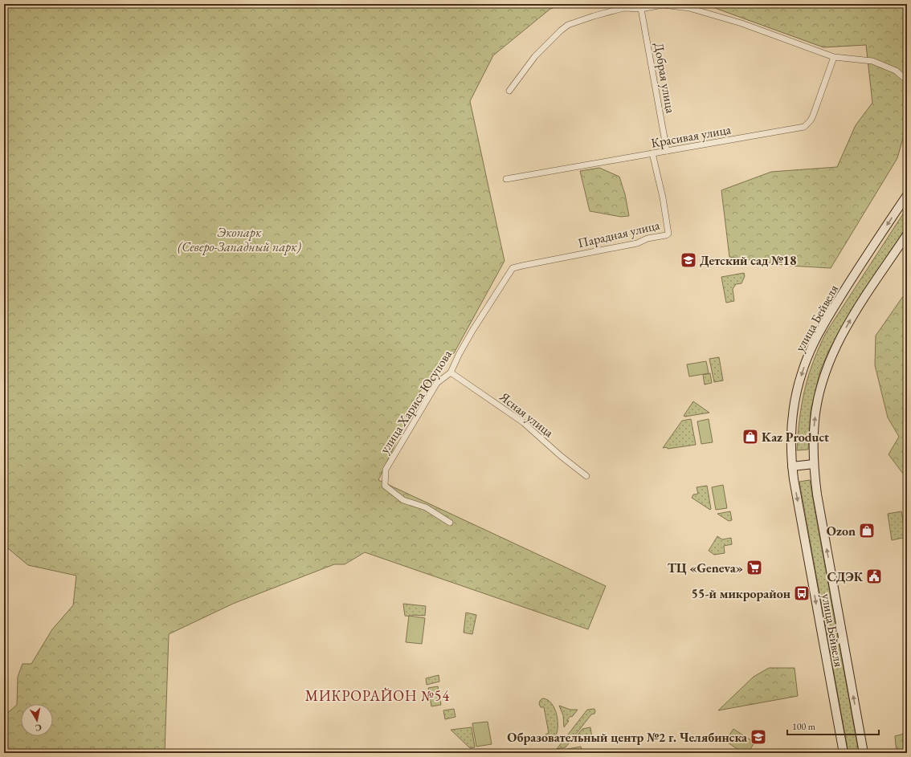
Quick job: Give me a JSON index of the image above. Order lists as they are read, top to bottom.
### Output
{
  "streets": {
    "main road": ["улица Бейвеля"],
    "street": [
      "Добрая улица",
      "Красивая улица",
      "Парадная улица",
      "улица Хариса Юсупова",
      "Ясная улица"
    ]
  },
  "crossings": [
    ["Добрая улица", "Красивая улица"],
    ["Красивая улица", "Парадная улица"],
    ["Парадная улица", "улица Хариса Юсупова"],
    ["улица Хариса Юсупова", "Ясная улица"]
  ],
  "districts": ["МИКРОРАЙОН №54"],
  "parks": ["Экопарк (Северо-Западный парк)"],
  "places": {
    "school or university": ["Детский сaд №18", "Образовательный центр №2 г. Челябинска"],
    "shop": ["Kaz Product", "Ozon"],
    "supermarket": ["ТЦ «Geneva»"],
    "public building": ["СДЭК"],
    "bus stop": ["55-й микрорайон"]
  },
  "scale_bar": "100 m",
  "north": "bottom"
}
